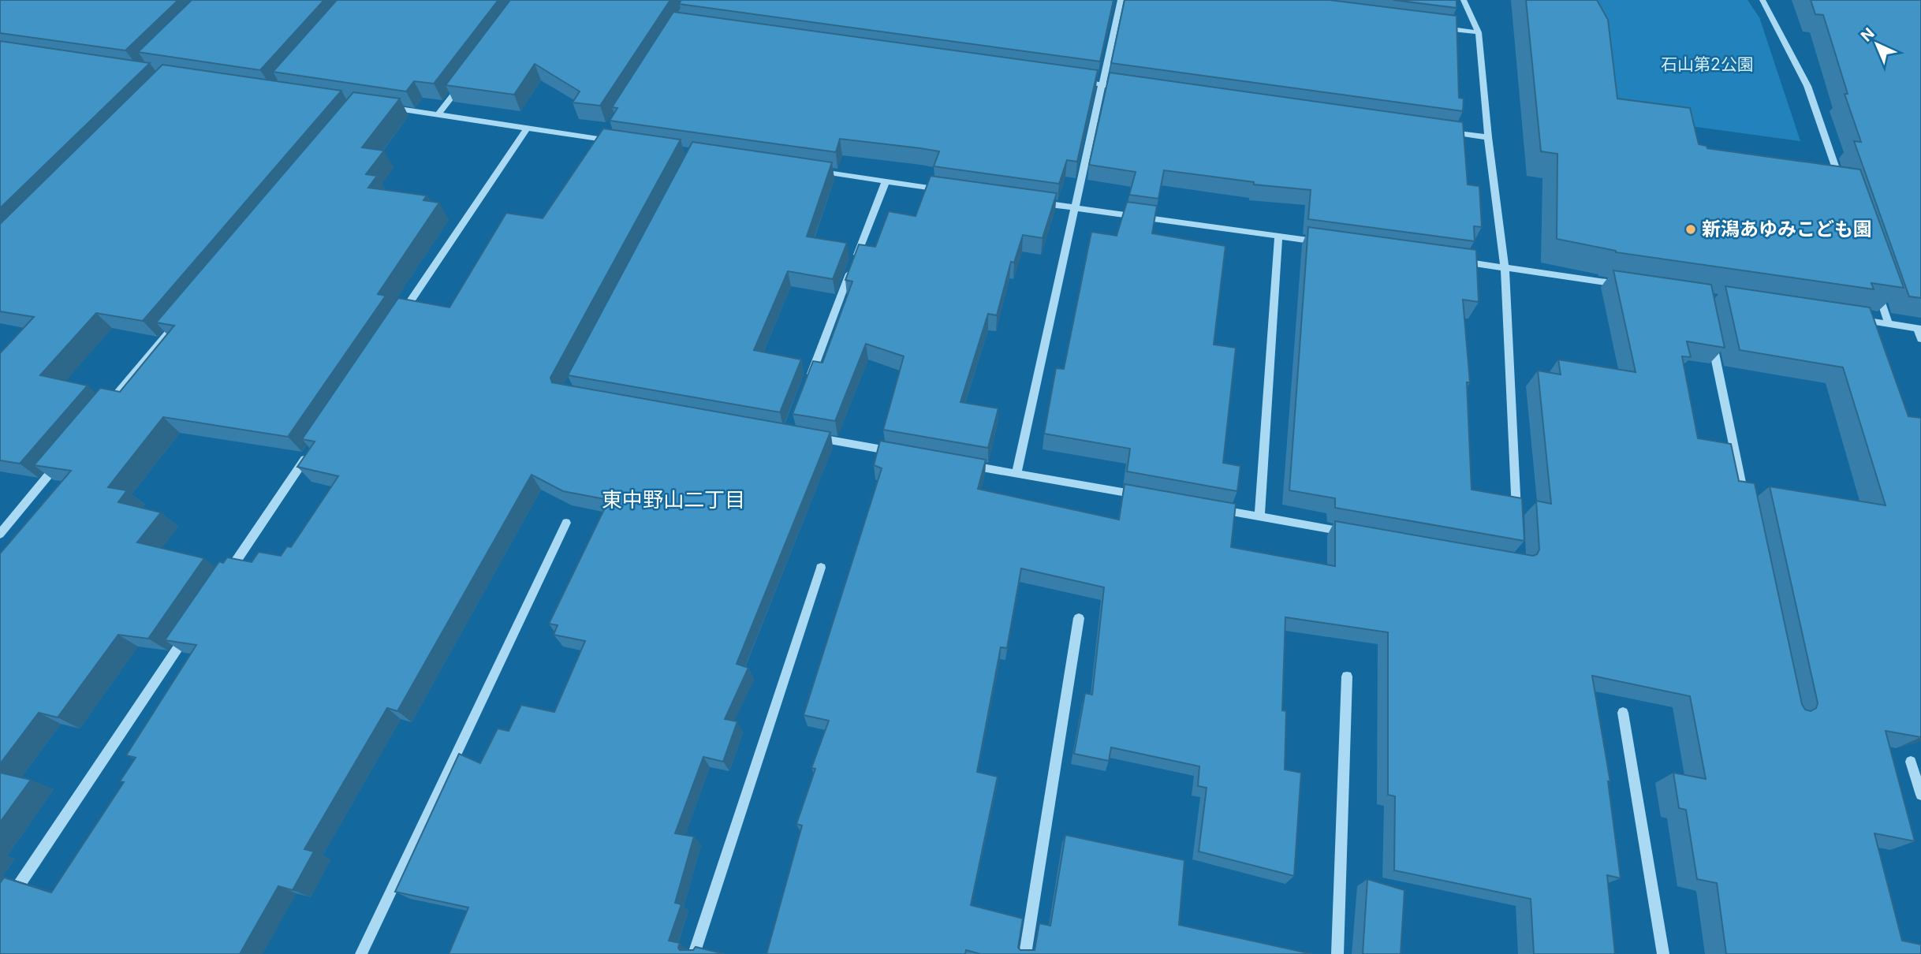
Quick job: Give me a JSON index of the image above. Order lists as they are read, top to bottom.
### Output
{
  "districts": ["東中野山二丁目"],
  "parks": ["石山第2公園"],
  "places": ["新潟あゆみこども園"],
  "north": "top left"
}
